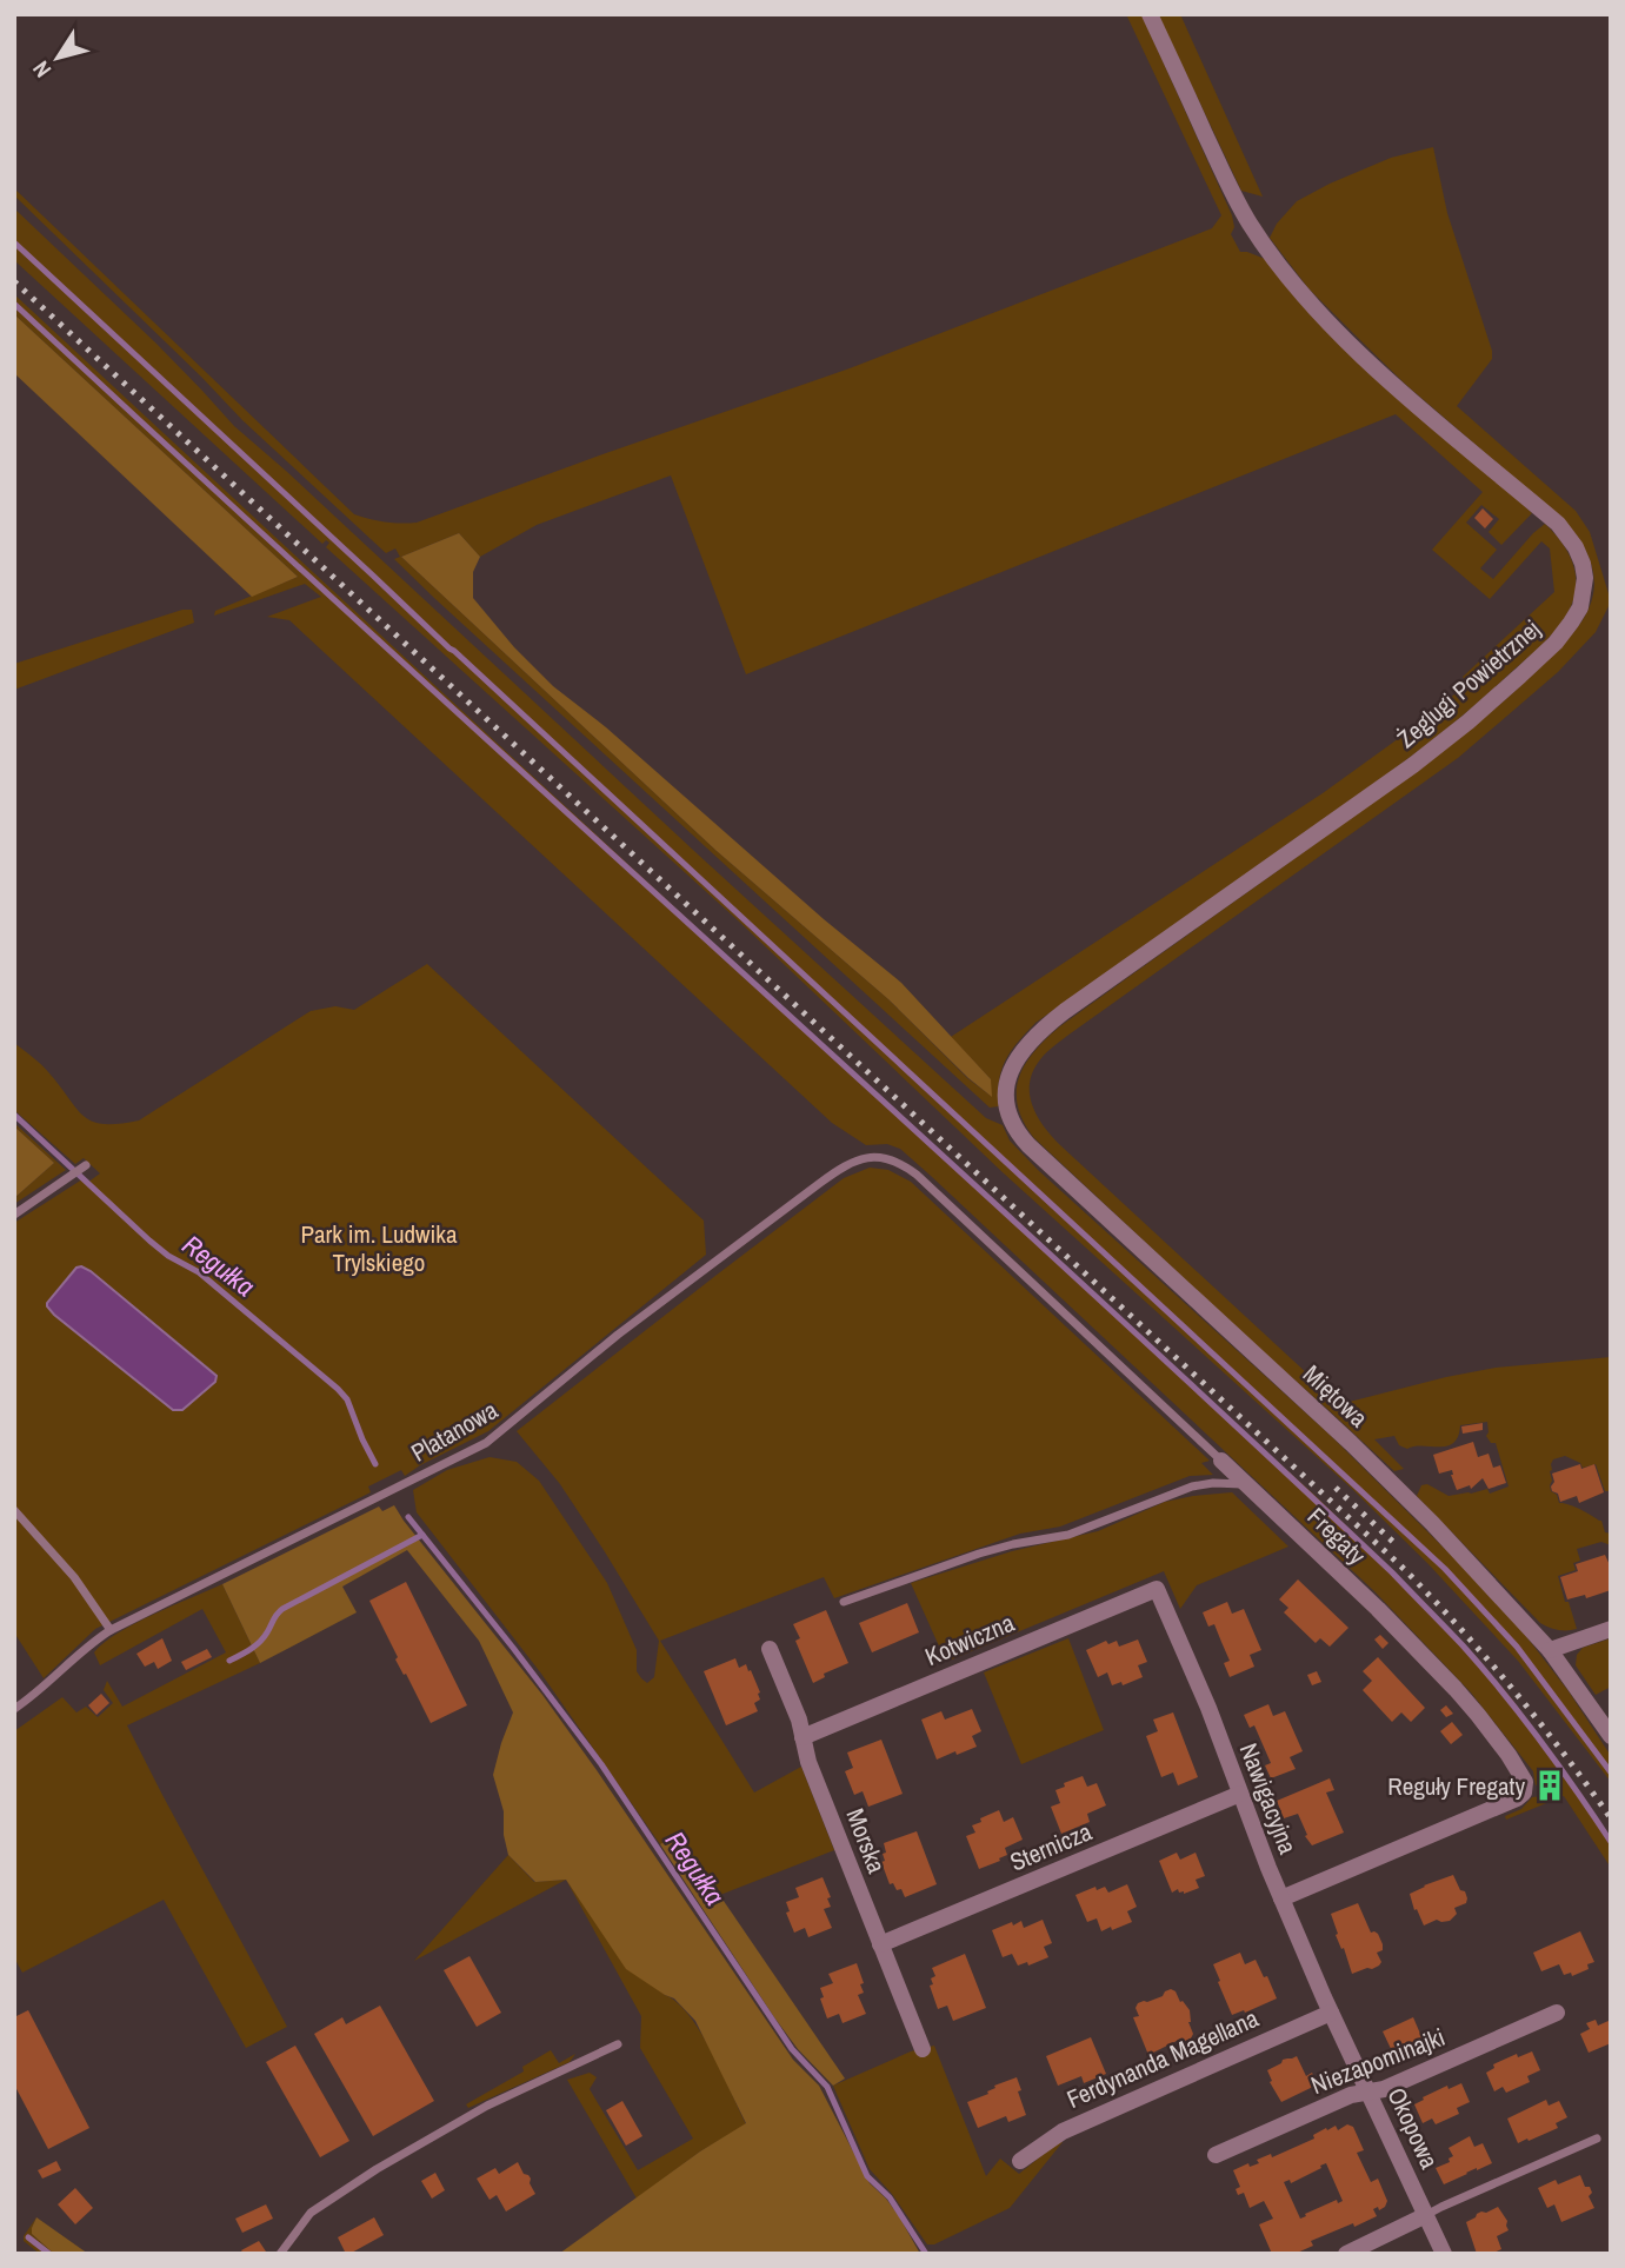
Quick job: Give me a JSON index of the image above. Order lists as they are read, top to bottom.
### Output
{
  "streets": {
    "street": [
      "Żeglugi Powietrznej",
      "Miętowa",
      "Fregaty",
      "Kotwiczna",
      "Nawigacyjna",
      "Morska",
      "Sternicza",
      "Ferdynanda Magellana",
      "Niezapominajki",
      "Okopowa"
    ],
    "lane": ["Platanowa"]
  },
  "crossings": [
    ["Żeglugi Powietrznej", "Miętowa"],
    ["Platanowa", "Fregaty"],
    ["Fregaty", "Nawigacyjna"],
    ["Kotwiczna", "Nawigacyjna"],
    ["Kotwiczna", "Morska"],
    ["Nawigacyjna", "Sternicza"],
    ["Nawigacyjna", "Ferdynanda Magellana"],
    ["Nawigacyjna", "Okopowa"],
    ["Morska", "Sternicza"],
    ["Ferdynanda Magellana", "Okopowa"],
    ["Niezapominajki", "Okopowa"]
  ],
  "water": ["Regułka"],
  "parks": ["Park im. Ludwika Trylskiego"],
  "places": {
    "building": ["Reguły Fregaty"]
  },
  "north": "bottom left"
}
